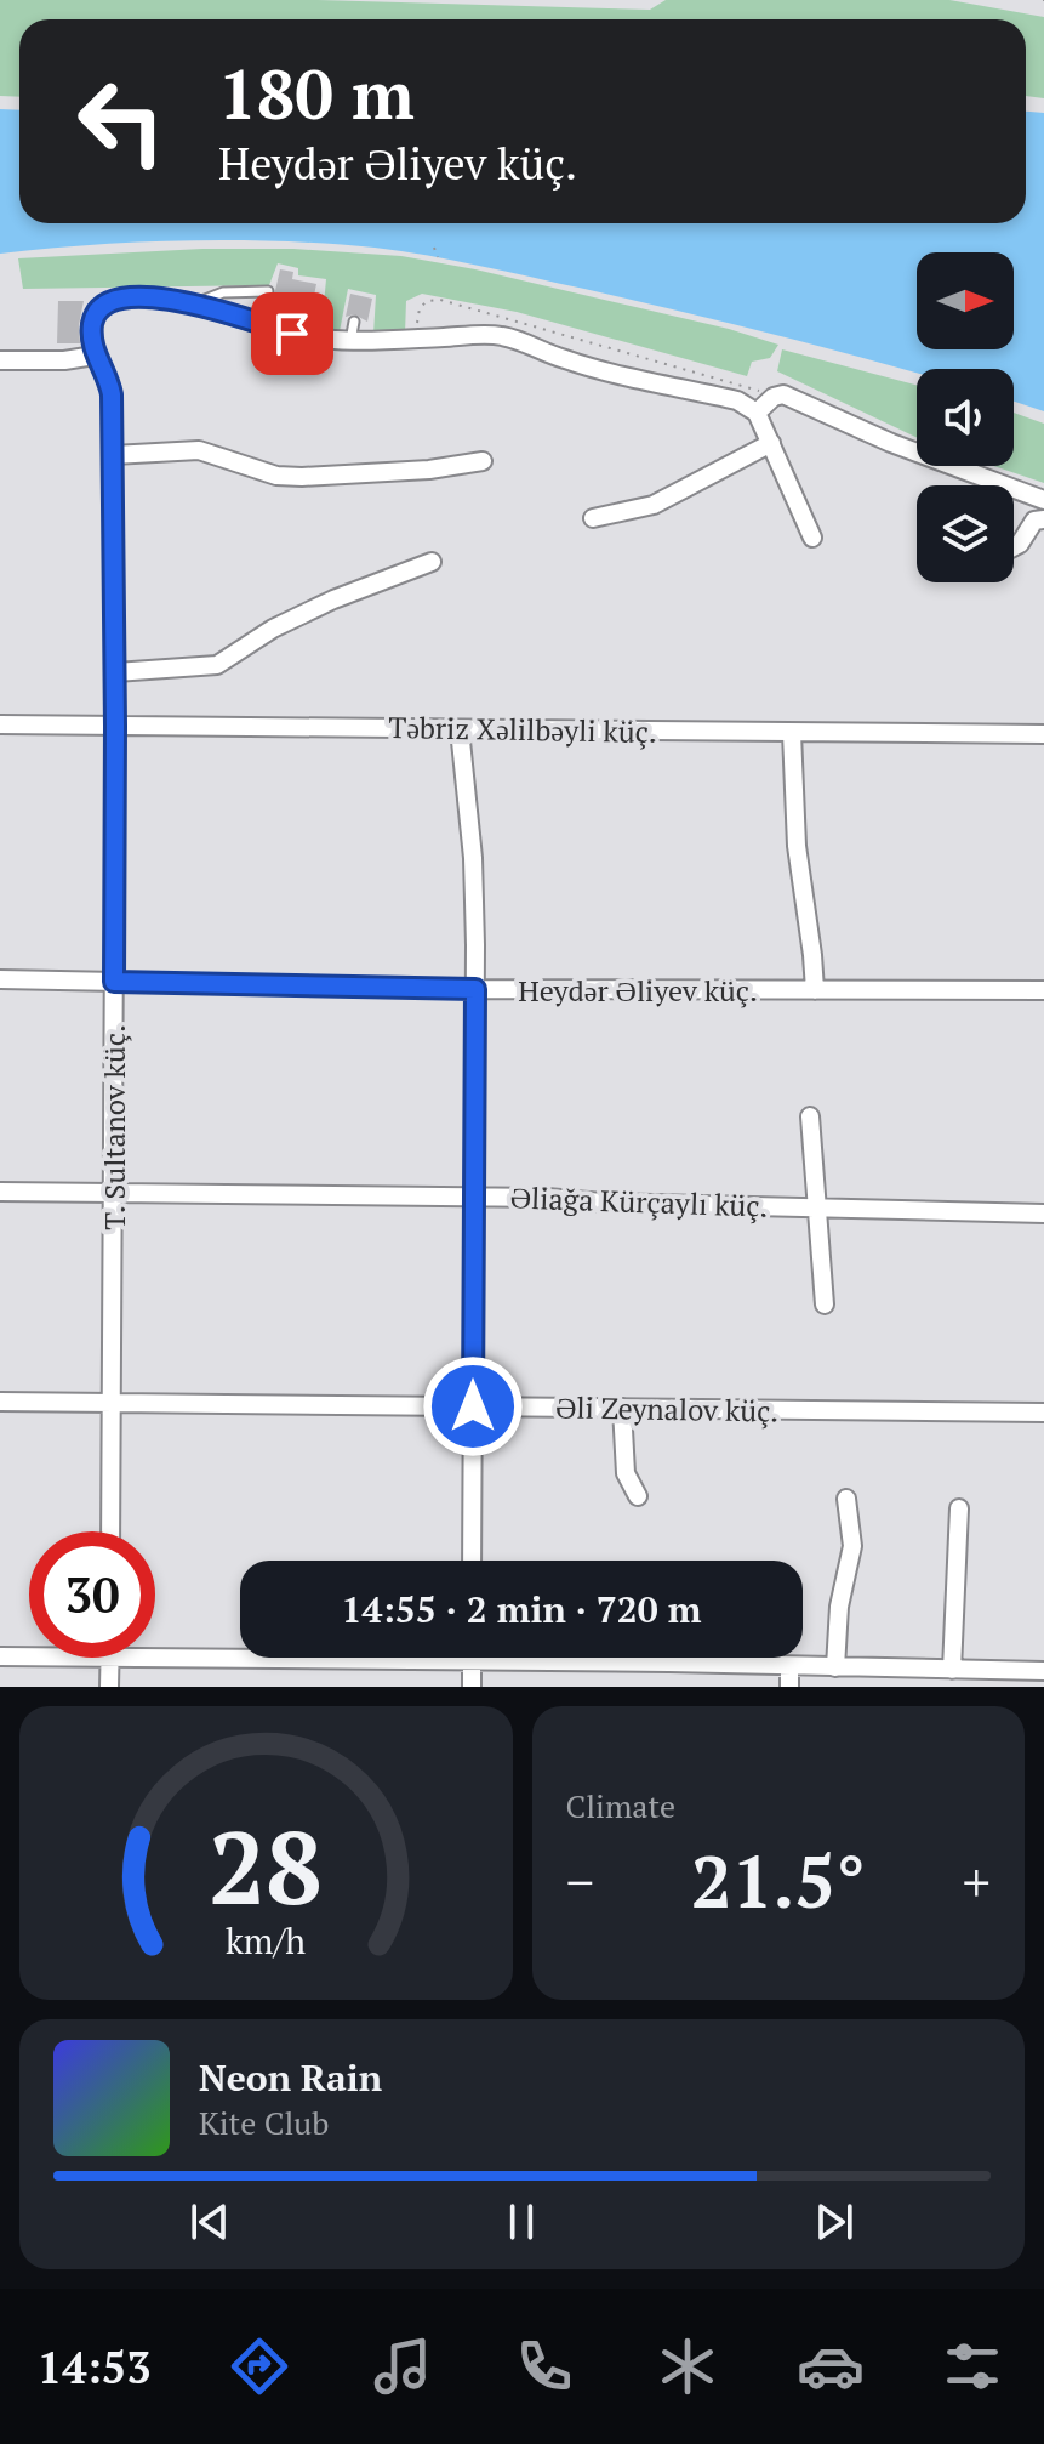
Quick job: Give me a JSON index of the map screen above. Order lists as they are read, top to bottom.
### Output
{
  "streets": {
    "street": [
      "Təbriz Xəlilbəyli küç.",
      "Heydər Əliyev küç.",
      "T. Sultanov küç.",
      "Əliağa Kürçaylı küç.",
      "Əli Zeynalov küç."
    ]
  },
  "crossings": [
    ["Təbriz Xəlilbəyli küç.", "T. Sultanov küç."],
    ["Heydər Əliyev küç.", "T. Sultanov küç."],
    ["T. Sultanov küç.", "Əliağa Kürçaylı küç."],
    ["T. Sultanov küç.", "Əli Zeynalov küç."]
  ],
  "north": "right",
  "page": {
    "turn": ["180 m", "Heydər Əliyev küç."],
    "limit": "30",
    "trip": "14:55 · 2 min · 720 m",
    "tile": "Climate",
    "heat": ["−", "21.5°", "+"],
    "song": ["Neon Rain", "Kite Club"],
    "tabs": "14:53",
    "gauge": ["28", "km/h"]
  }
}
